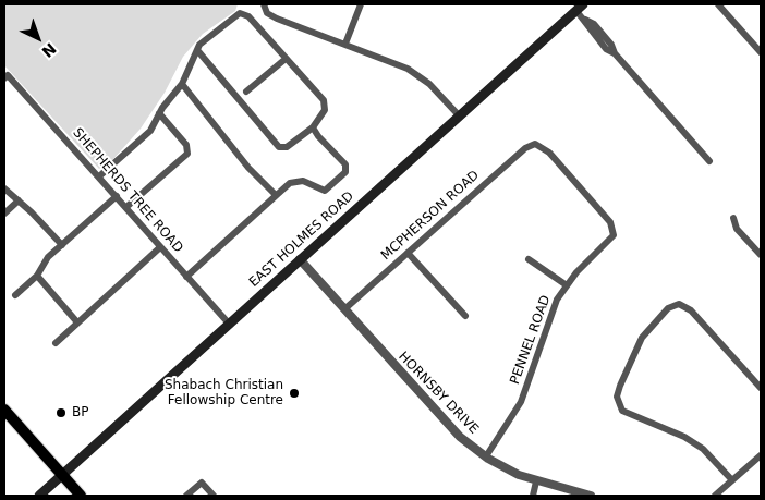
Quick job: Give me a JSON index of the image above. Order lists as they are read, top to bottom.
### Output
{
  "streets": {
    "main road": ["EAST HOLMES ROAD"],
    "street": [
      "SHEPHERDS TREE ROAD",
      "MCPHERSON ROAD",
      "PENNEL ROAD",
      "HORNSBY DRIVE"
    ]
  },
  "crossings": [
    ["SHEPHERDS TREE ROAD", "EAST HOLMES ROAD"],
    ["MCPHERSON ROAD", "PENNEL ROAD"],
    ["MCPHERSON ROAD", "HORNSBY DRIVE"],
    ["EAST HOLMES ROAD", "HORNSBY DRIVE"],
    ["PENNEL ROAD", "HORNSBY DRIVE"]
  ],
  "places": ["Shabach Christian Fellowship Centre", "BP"],
  "north": "bottom right"
}
